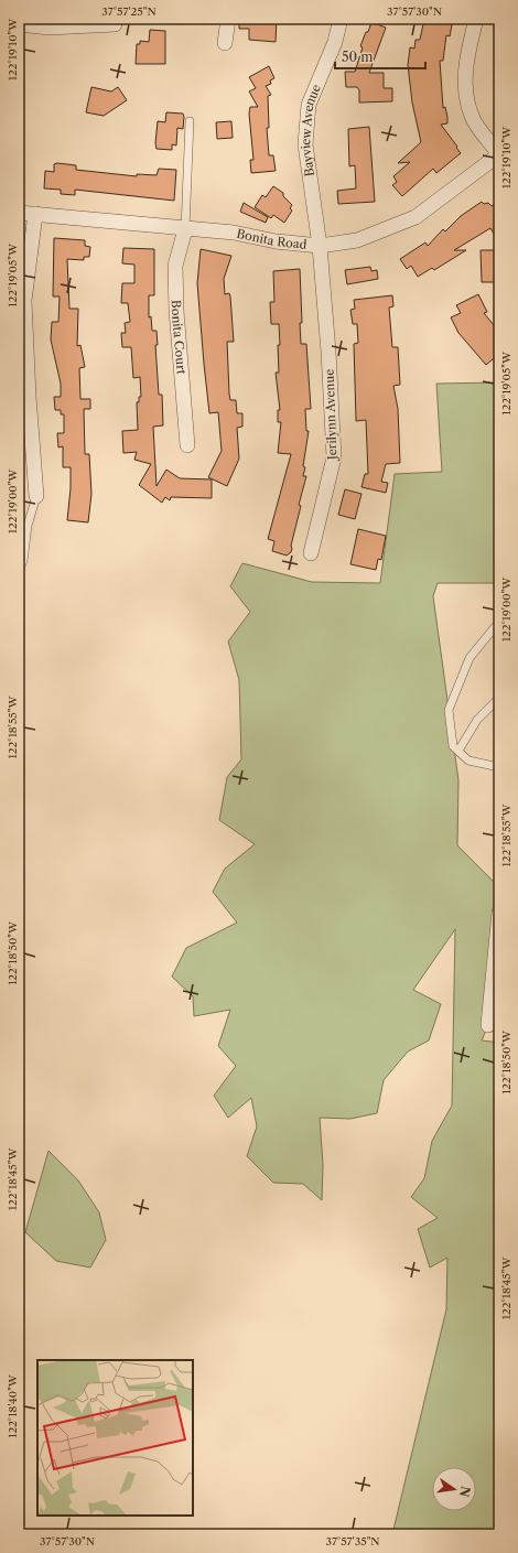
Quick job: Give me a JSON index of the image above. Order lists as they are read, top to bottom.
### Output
{
  "streets": {
    "street": [
      "Bayview Avenue",
      "Bonita Road",
      "Bonita Court",
      "Jerilynn Avenue"
    ]
  },
  "crossings": [
    ["Bayview Avenue", "Bonita Road"],
    ["Bayview Avenue", "Jerilynn Avenue"],
    ["Bonita Road", "Bonita Court"],
    ["Bonita Road", "Jerilynn Avenue"]
  ],
  "scale_bar": "50 m",
  "north": "right",
  "coordinates": [
    "37°57'25\"N",
    "37°57'30\"N",
    "122°19'10\"W",
    "122°19'05\"W",
    "122°19'00\"W",
    "122°18'55\"W",
    "122°18'50\"W",
    "122°18'45\"W",
    "122°18'40\"W",
    "37°57'35\"N"
  ]
}
